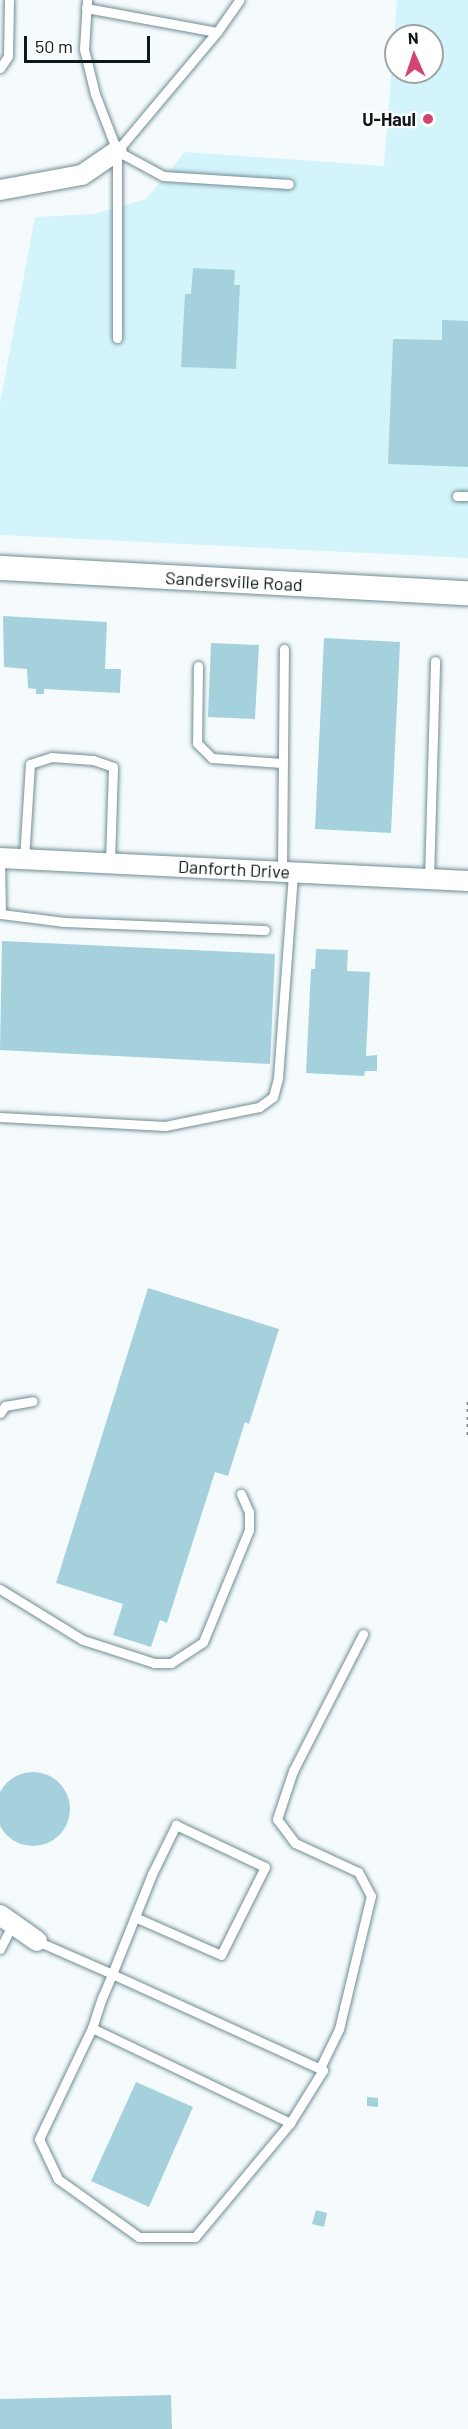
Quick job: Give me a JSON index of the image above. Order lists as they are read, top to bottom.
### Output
{
  "streets": {
    "street": ["Sandersville Road", "Danforth Drive"]
  },
  "places": ["U-Haul"],
  "scale_bar": "50 m",
  "north": "top"
}
